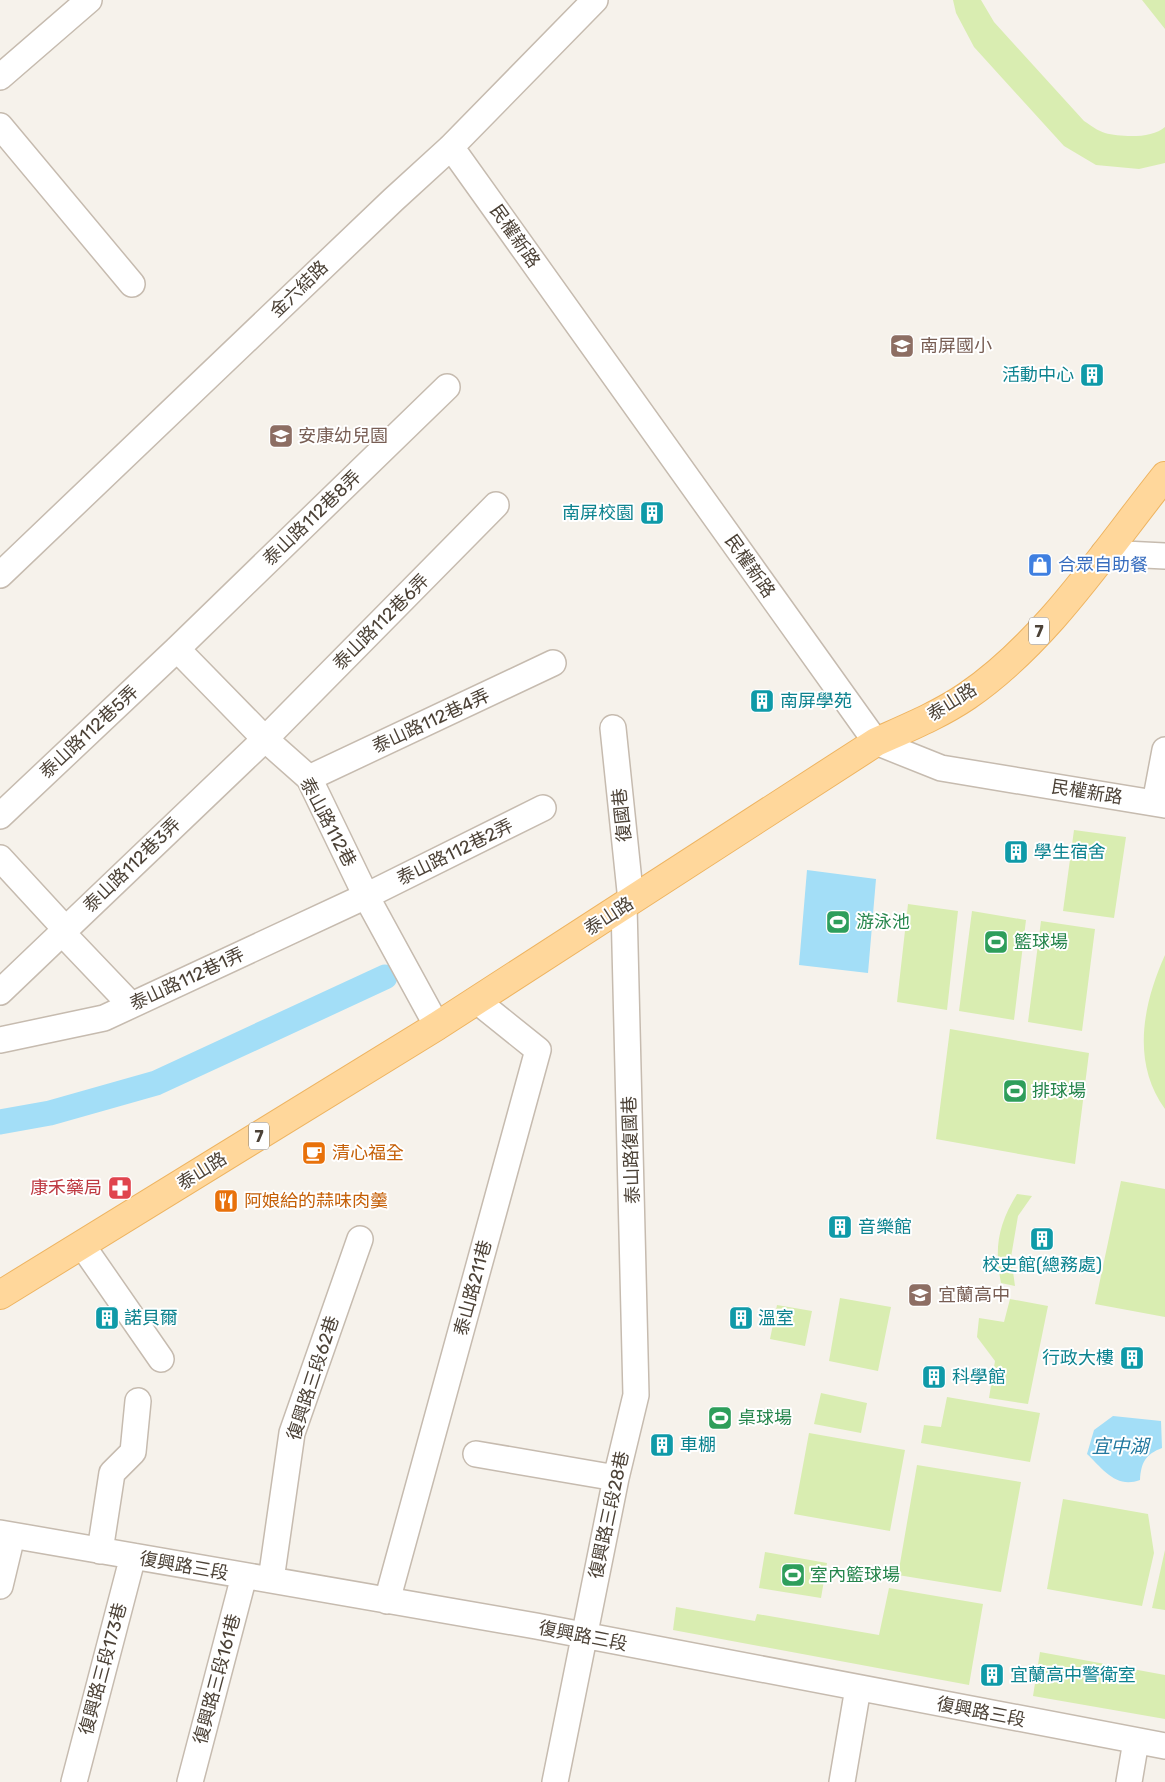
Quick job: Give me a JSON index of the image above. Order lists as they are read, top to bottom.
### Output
{
  "streets": {
    "main road": ["7", "泰山路"],
    "street": [
      "民權新路",
      "金六結路",
      "泰山路112巷8弄",
      "泰山路112巷6弄",
      "泰山路112巷4弄",
      "泰山路112巷5弄",
      "復國巷",
      "泰山路112巷",
      "泰山路112巷2弄",
      "泰山路112巷3弄",
      "泰山路112巷1弄",
      "泰山路復國巷",
      "泰山路211巷",
      "復興路三段62巷",
      "復興路三段28巷",
      "復興路三段",
      "復興路三段173巷",
      "復興路三段161巷"
    ]
  },
  "crossings": [
    ["民權新路", "金六結路"],
    ["民權新路", "泰山路"],
    ["泰山路112巷8弄", "泰山路112巷5弄"],
    ["泰山路112巷8弄", "泰山路112巷"],
    ["泰山路112巷6弄", "泰山路112巷"],
    ["泰山路112巷6弄", "泰山路112巷3弄"],
    ["泰山路", "復國巷"],
    ["泰山路", "泰山路112巷"],
    ["泰山路", "泰山路復國巷"],
    ["泰山路", "泰山路211巷"],
    ["泰山路112巷4弄", "泰山路112巷"],
    ["泰山路112巷5弄", "泰山路112巷"],
    ["復國巷", "泰山路復國巷"],
    ["泰山路112巷", "泰山路112巷2弄"],
    ["泰山路112巷", "泰山路112巷3弄"],
    ["泰山路112巷", "泰山路112巷1弄"],
    ["泰山路112巷2弄", "泰山路112巷1弄"],
    ["泰山路復國巷", "復興路三段28巷"],
    ["泰山路211巷", "復興路三段"],
    ["復興路三段62巷", "復興路三段"],
    ["復興路三段28巷", "復興路三段"],
    ["復興路三段", "復興路三段173巷"],
    ["復興路三段", "復興路三段161巷"]
  ],
  "water": ["宜中湖"],
  "places": {
    "school or university": ["南屏國小", "安康幼兒園", "宜蘭高中"],
    "building": [
      "活動中心",
      "南屏校園",
      "南屏學苑",
      "學生宿舍",
      "音樂館",
      "校史館(總務處)",
      "諾貝爾",
      "溫室",
      "行政大樓",
      "科學館",
      "車棚",
      "宜蘭高中警衛室"
    ],
    "shop": ["合眾自助餐"],
    "sports": [
      "游泳池",
      "籃球場",
      "排球場",
      "桌球場",
      "室內籃球場"
    ],
    "cafe": ["清心福全"],
    "pharmacy": ["康禾藥局"],
    "restaurant": ["阿娘給的蒜味肉羹"]
  }
}
